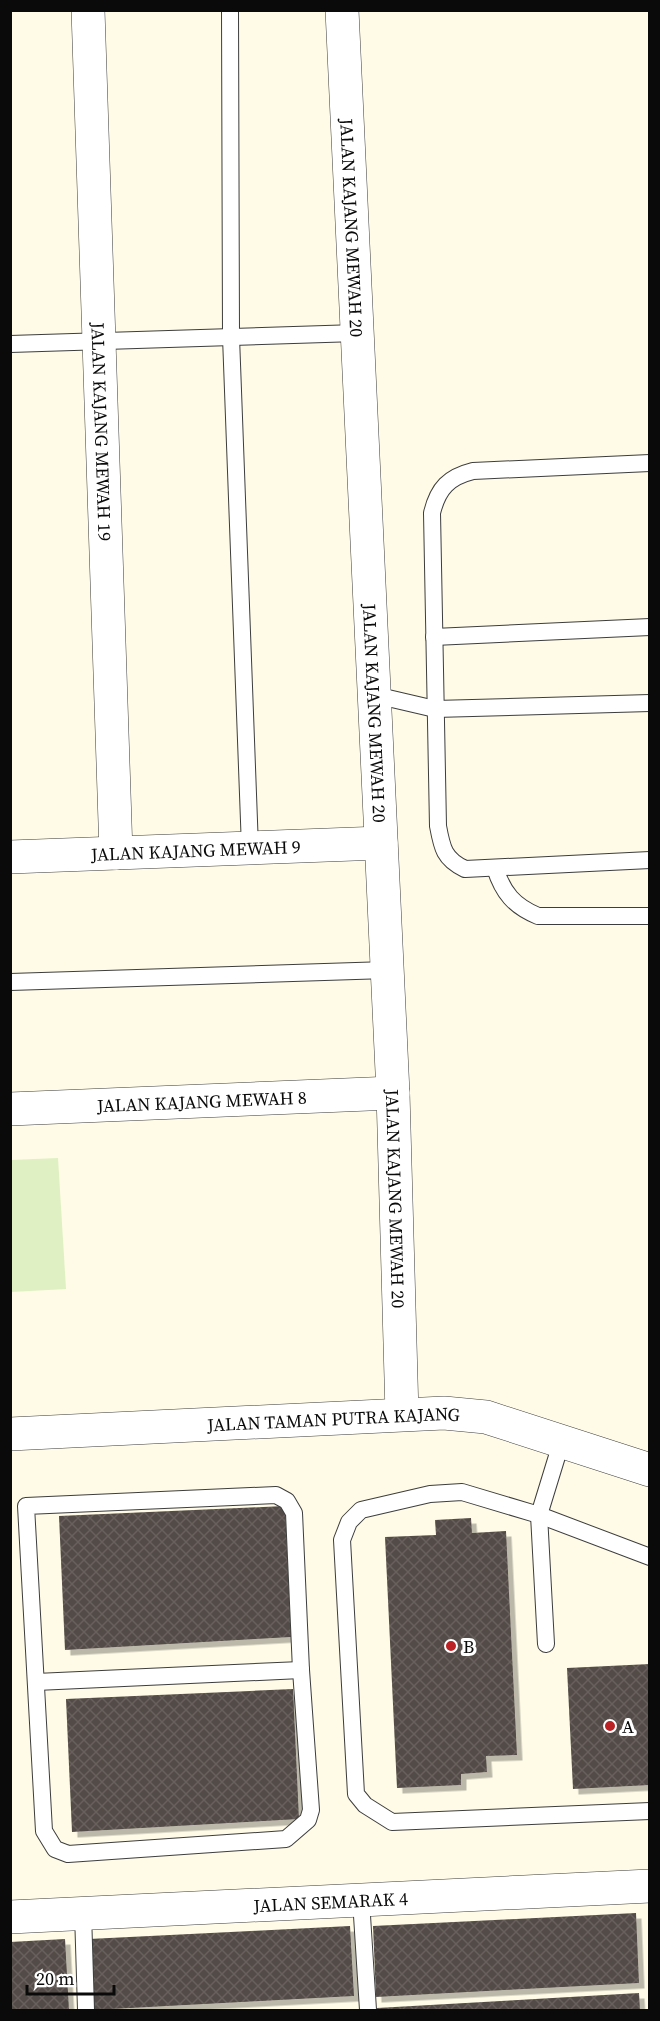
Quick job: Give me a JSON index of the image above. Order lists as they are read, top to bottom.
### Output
{
  "streets": {
    "street": [
      "JALAN KAJANG MEWAH 20",
      "JALAN KAJANG MEWAH 19",
      "JALAN KAJANG MEWAH 9",
      "JALAN KAJANG MEWAH 8",
      "JALAN TAMAN PUTRA KAJANG",
      "JALAN SEMARAK 4"
    ]
  },
  "crossings": [
    ["JALAN KAJANG MEWAH 20", "JALAN KAJANG MEWAH 9"],
    ["JALAN KAJANG MEWAH 20", "JALAN KAJANG MEWAH 8"],
    ["JALAN KAJANG MEWAH 20", "JALAN TAMAN PUTRA KAJANG"],
    ["JALAN KAJANG MEWAH 19", "JALAN KAJANG MEWAH 9"]
  ],
  "places": ["B", "A"],
  "scale_bar": "20 m"
}
